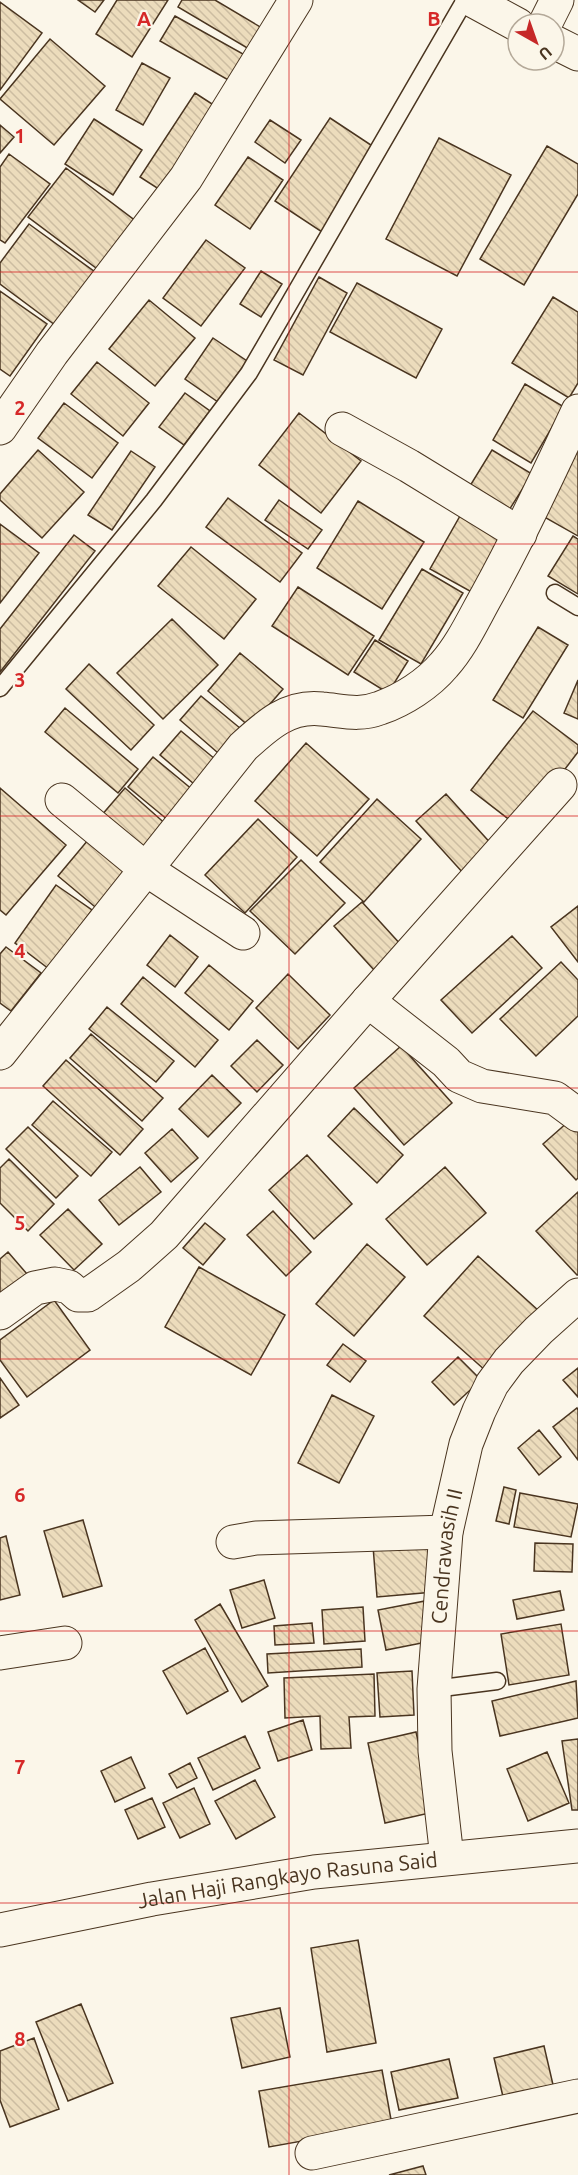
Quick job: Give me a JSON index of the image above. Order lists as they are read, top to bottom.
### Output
{
  "streets": {
    "main road": ["Cendrawasih II", "Jalan Haji Rangkayo Rasuna Said"]
  },
  "crossings": [
    ["Cendrawasih II", "Jalan Haji Rangkayo Rasuna Said"]
  ],
  "north": "bottom right",
  "grid": {
    "columns": ["A", "B"],
    "rows": [
      "1",
      "2",
      "3",
      "4",
      "5",
      "6",
      "7",
      "8"
    ]
  }
}
